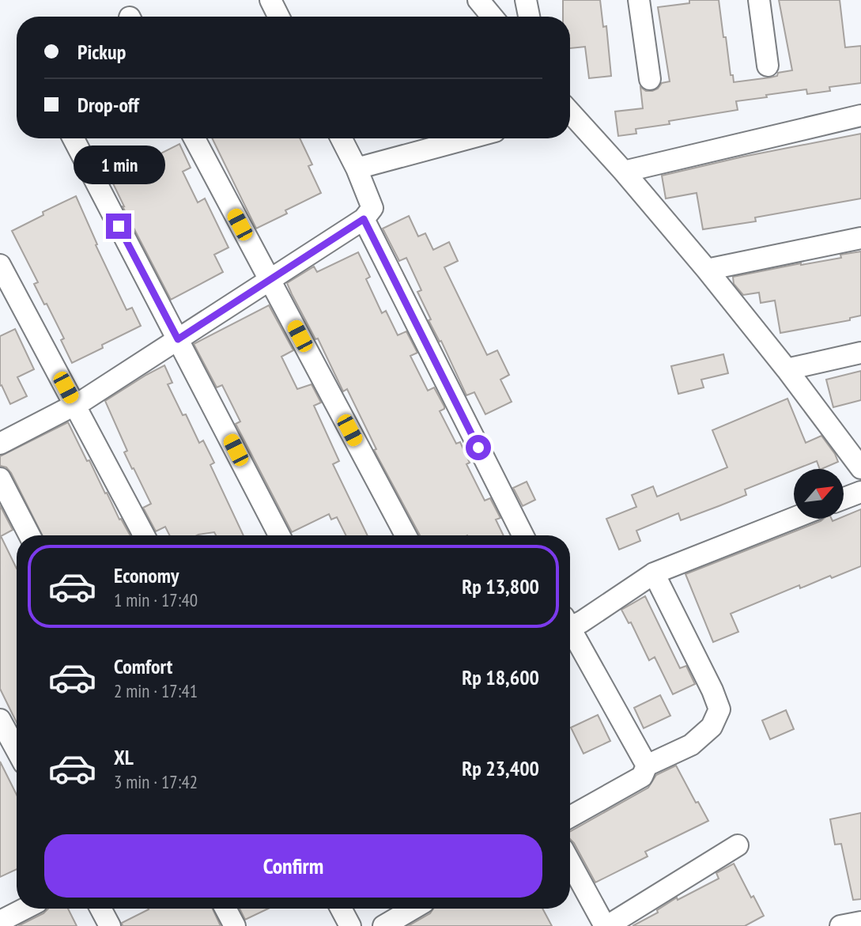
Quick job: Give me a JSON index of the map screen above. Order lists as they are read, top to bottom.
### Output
{
  "north": "top right",
  "page": {
    "banner": ["Pickup", "Drop-off"],
    "bubble": "1 min",
    "list": [
      {
        "name": "Economy",
        "note": "1 min · 17:40",
        "value": "Rp 13,800"
      },
      {
        "name": "Comfort",
        "note": "2 min · 17:41",
        "value": "Rp 18,600"
      },
      {
        "name": "XL",
        "note": "3 min · 17:42",
        "value": "Rp 23,400"
      }
    ],
    "buttons": "Confirm"
  }
}
